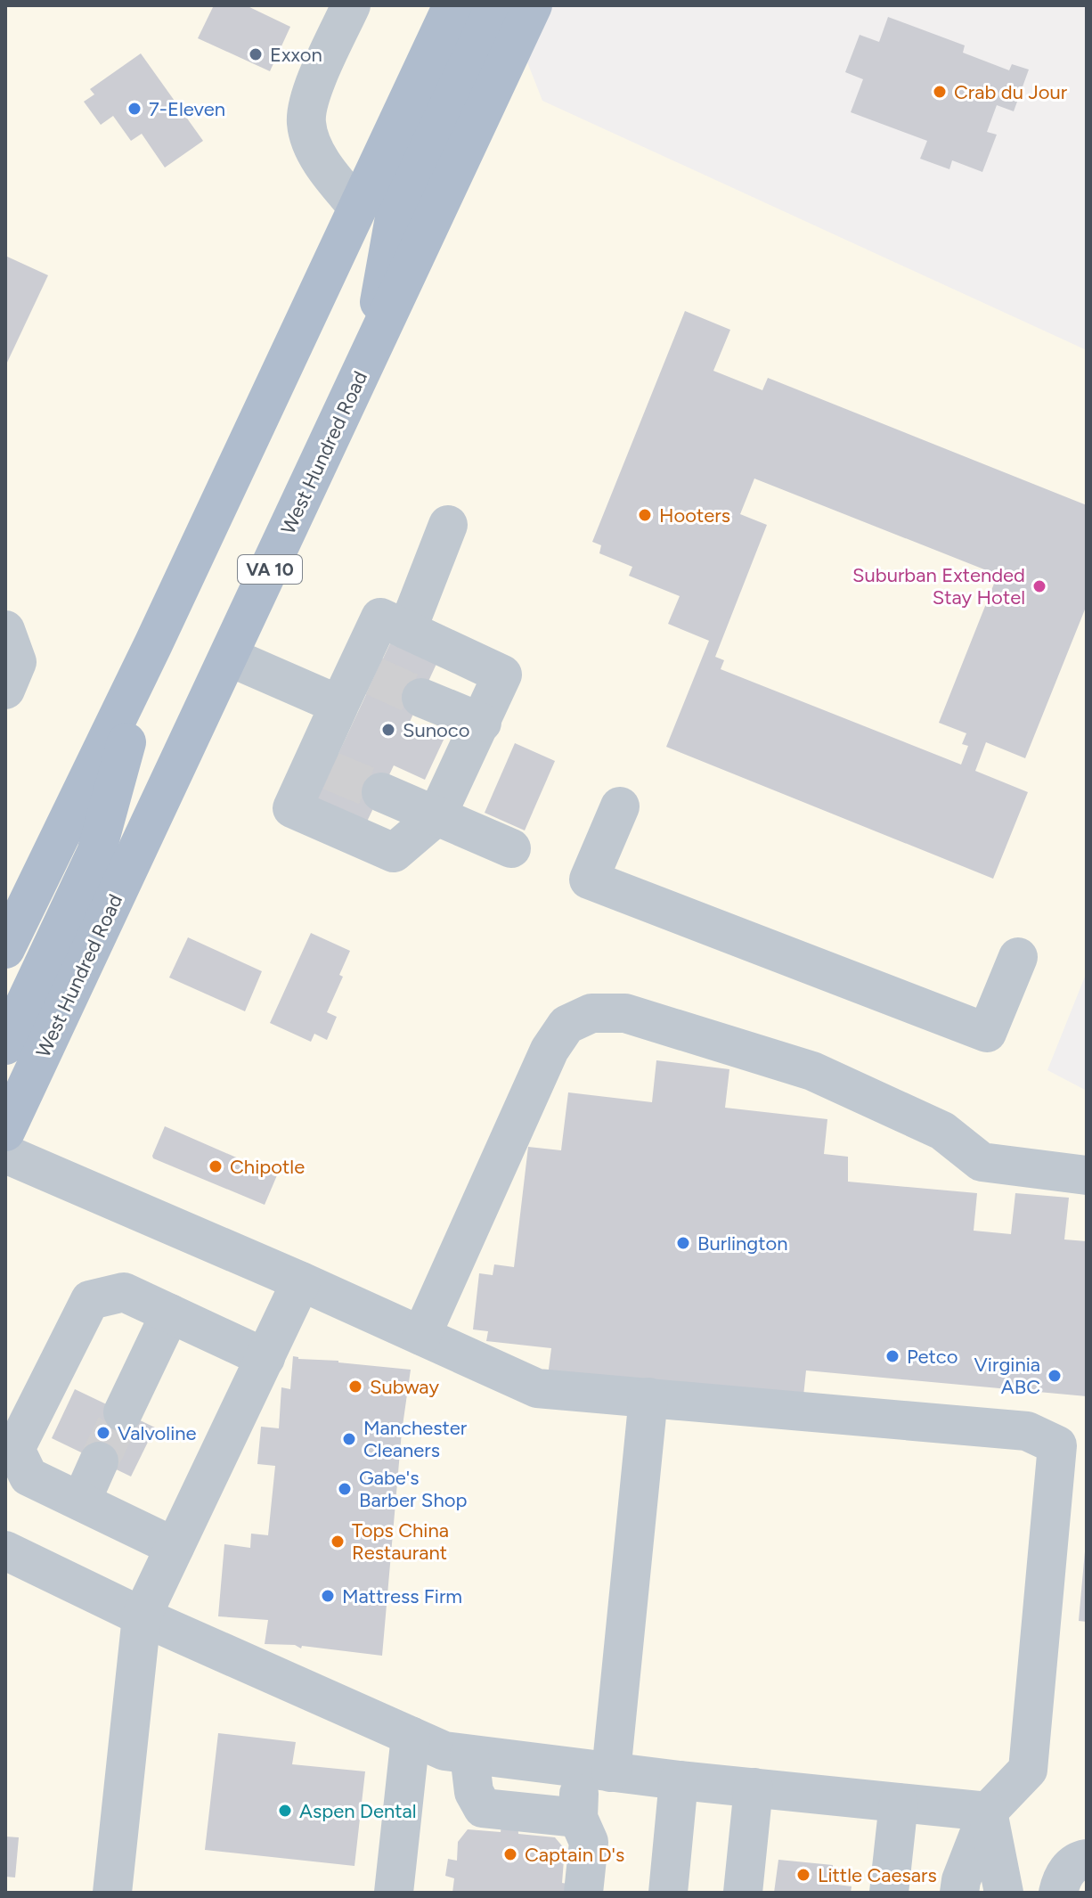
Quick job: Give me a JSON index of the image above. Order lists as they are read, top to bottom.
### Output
{
  "streets": {
    "main road": ["West Hundred Road", "VA 10"]
  },
  "places": [
    "Exxon",
    "Crab du Jour",
    "7-Eleven",
    "Hooters",
    "Suburban Extended Stay Hotel",
    "Sunoco",
    "Chipotle",
    "Burlington",
    "Petco",
    "Virginia ABC",
    "Subway",
    "Valvoline",
    "Manchester Cleaners",
    "Gabe's Barber Shop",
    "Tops China Restaurant",
    "Mattress Firm",
    "Aspen Dental",
    "Captain D's",
    "Little Caesars"
  ]
}
